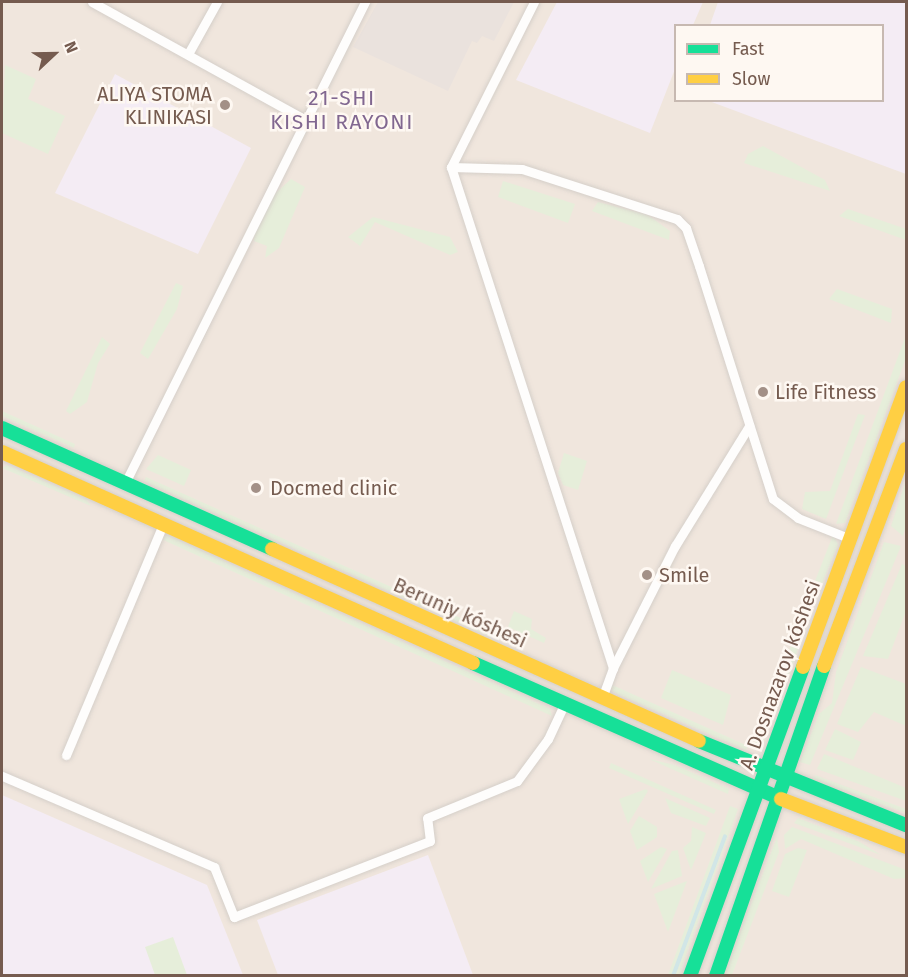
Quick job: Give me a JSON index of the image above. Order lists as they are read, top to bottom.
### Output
{
  "streets": {
    "main road": ["Beruniy kóshesi", "A. Dosnazarov kóshesi"]
  },
  "crossings": [
    ["Beruniy kóshesi", "A. Dosnazarov kóshesi"]
  ],
  "districts": ["21-SHI KISHI RAYONI"],
  "places": [
    "ALIYA STOMA KLINIKASI",
    "Life Fitness",
    "Docmed clinic",
    "Smile"
  ],
  "legend": ["Fast", "Slow"],
  "north": "right"
}
